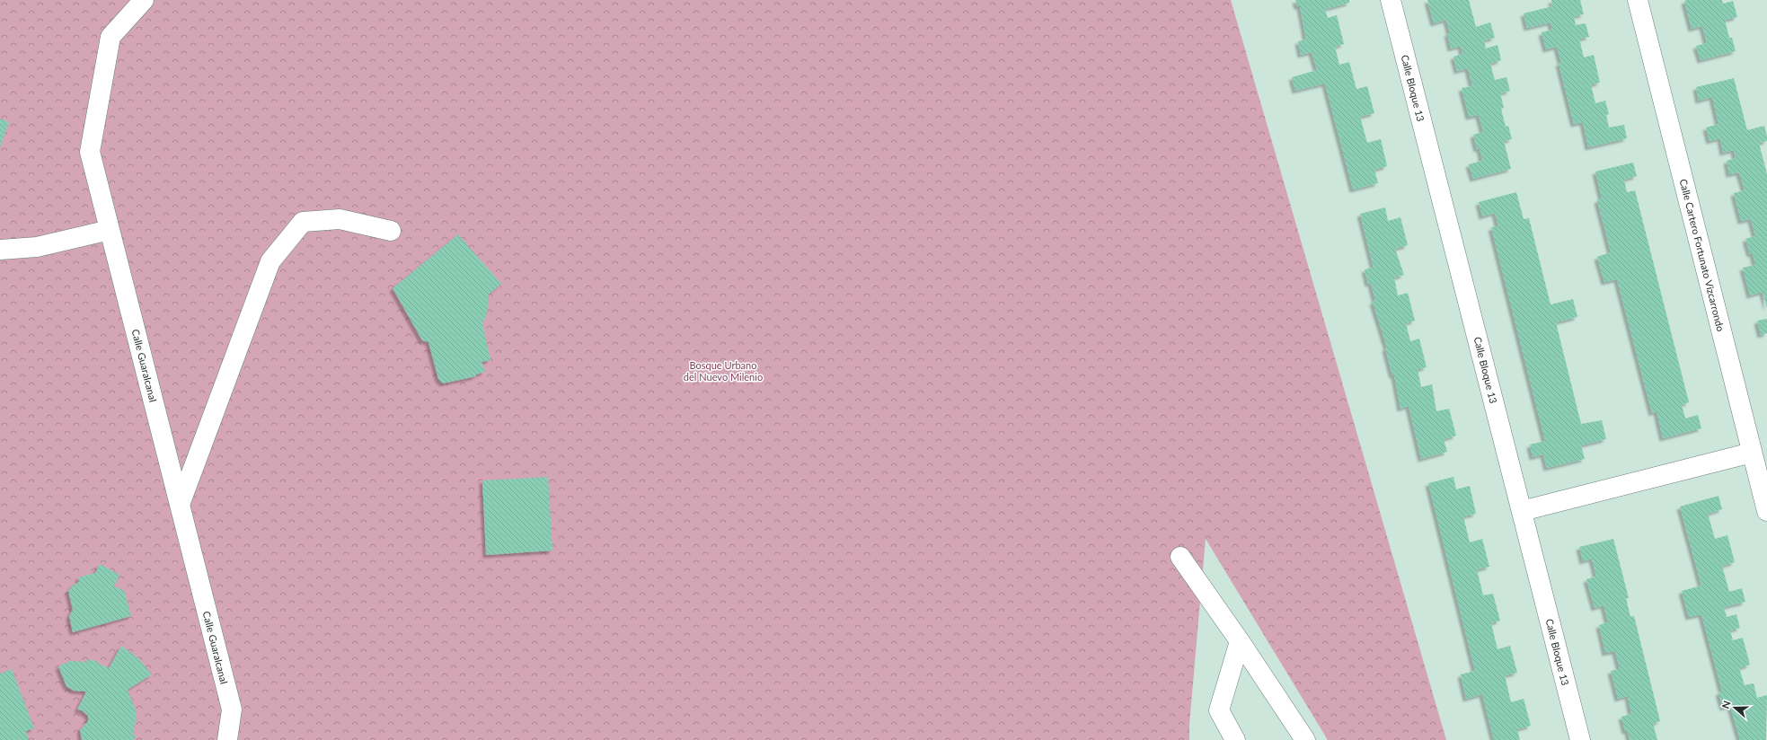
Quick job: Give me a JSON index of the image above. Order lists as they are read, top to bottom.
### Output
{
  "streets": {
    "street": ["Calle Bloque 13", "Calle Cartero Fortunato Vizcarrondo", "Calle Guaralcanal"]
  },
  "parks": ["Bosque Urbano del Nuevo Milenio"],
  "north": "left"
}
